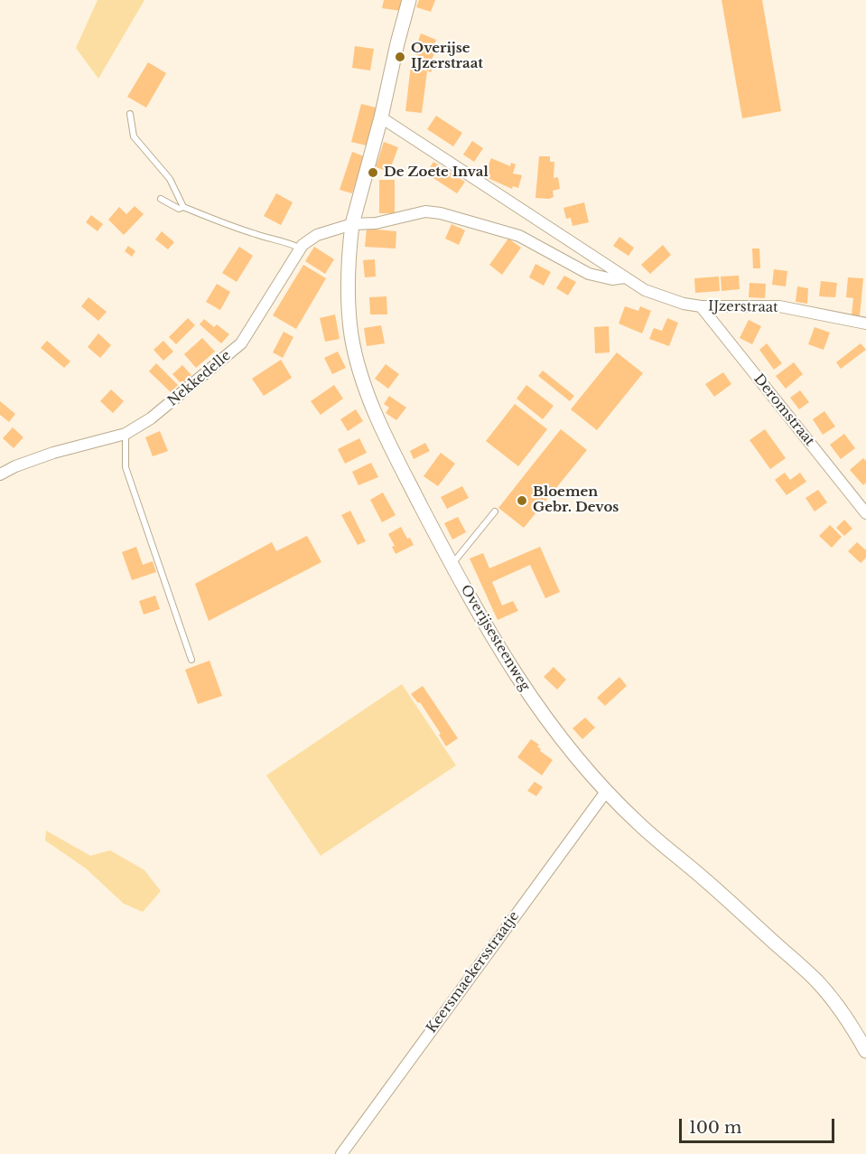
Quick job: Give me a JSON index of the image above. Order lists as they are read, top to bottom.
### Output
{
  "streets": {
    "street": [
      "IJzerstraat",
      "Nekkedelle",
      "Deromstraat",
      "Overijsesteenweg",
      "Keersmaekersstraatje"
    ]
  },
  "crossings": [
    ["IJzerstraat", "Nekkedelle"],
    ["IJzerstraat", "Deromstraat"],
    ["IJzerstraat", "Overijsesteenweg"],
    ["Nekkedelle", "Overijsesteenweg"],
    ["Overijsesteenweg", "Keersmaekersstraatje"]
  ],
  "places": ["Overijse IJzerstraat", "De Zoete Inval", "Bloemen Gebr. Devos"],
  "scale_bar": "100 m"
}
